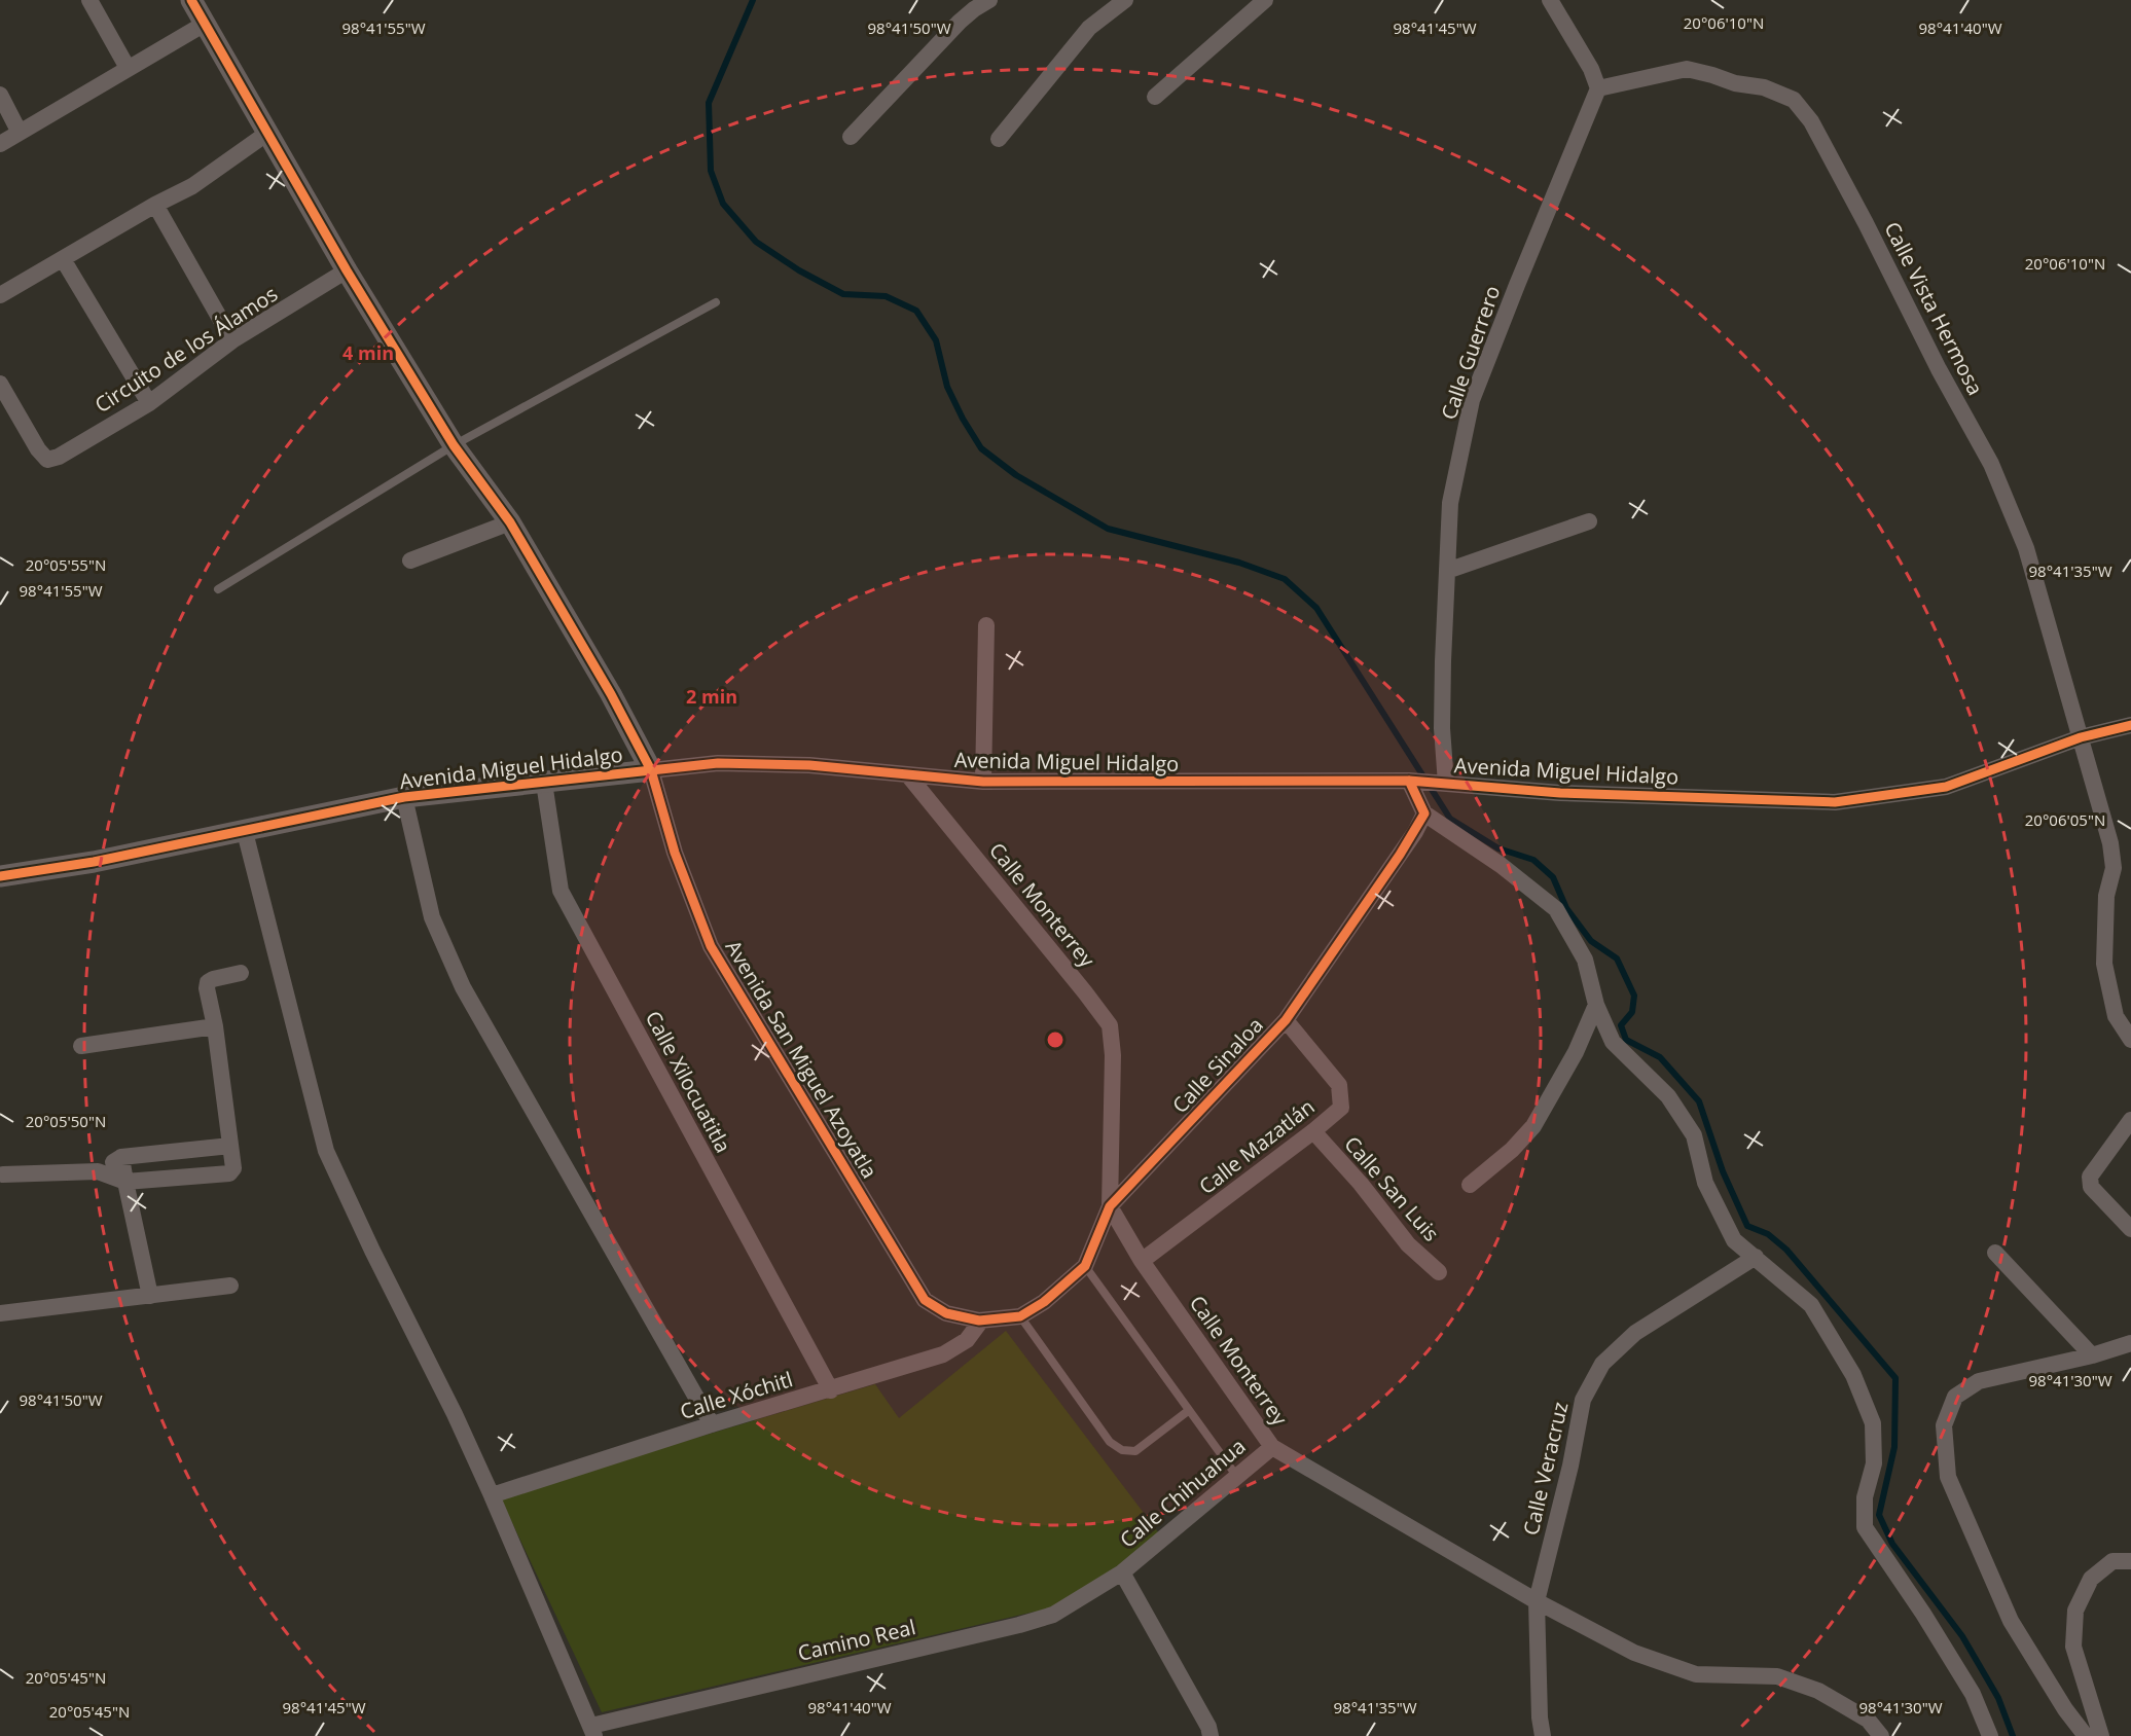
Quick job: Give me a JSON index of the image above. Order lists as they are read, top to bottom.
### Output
{
  "streets": {
    "street": [
      "Calle Vista Hermosa",
      "Circuito de los Álamos",
      "Calle Guerrero",
      "Avenida Miguel Hidalgo",
      "Calle Monterrey",
      "Avenida San Miguel Azoyatla",
      "Calle Sinaloa",
      "Calle Xilocuatitla",
      "Calle Mazatlán",
      "Calle San Luis",
      "Calle Xóchitl",
      "Calle Veracruz",
      "Calle Chihuahua",
      "Camino Real"
    ]
  },
  "crossings": [
    ["Calle Vista Hermosa", "Calle Guerrero"],
    ["Calle Vista Hermosa", "Avenida Miguel Hidalgo"],
    ["Calle Guerrero", "Avenida Miguel Hidalgo"],
    ["Avenida Miguel Hidalgo", "Calle Monterrey"],
    ["Avenida Miguel Hidalgo", "Avenida San Miguel Azoyatla"],
    ["Avenida Miguel Hidalgo", "Calle Xilocuatitla"],
    ["Calle Monterrey", "Calle Sinaloa"],
    ["Calle Monterrey", "Calle Mazatlán"],
    ["Calle Monterrey", "Calle Veracruz"],
    ["Calle Monterrey", "Calle Chihuahua"],
    ["Avenida San Miguel Azoyatla", "Calle Sinaloa"],
    ["Avenida San Miguel Azoyatla", "Calle Xóchitl"],
    ["Calle Sinaloa", "Calle Mazatlán"],
    ["Calle Sinaloa", "Calle Xóchitl"],
    ["Calle Xilocuatitla", "Calle Xóchitl"],
    ["Calle Mazatlán", "Calle San Luis"],
    ["Calle Chihuahua", "Camino Real"]
  ],
  "coordinates": [
    "20°06'10\"N",
    "98°41'50\"W",
    "98°41'40\"W",
    "98°41'55\"W",
    "98°41'45\"W",
    "20°05'55\"N",
    "98°41'35\"W",
    "20°06'05\"N",
    "20°05'50\"N",
    "98°41'30\"W",
    "20°05'45\"N"
  ],
  "rings": ["4 min", "2 min"]
}
